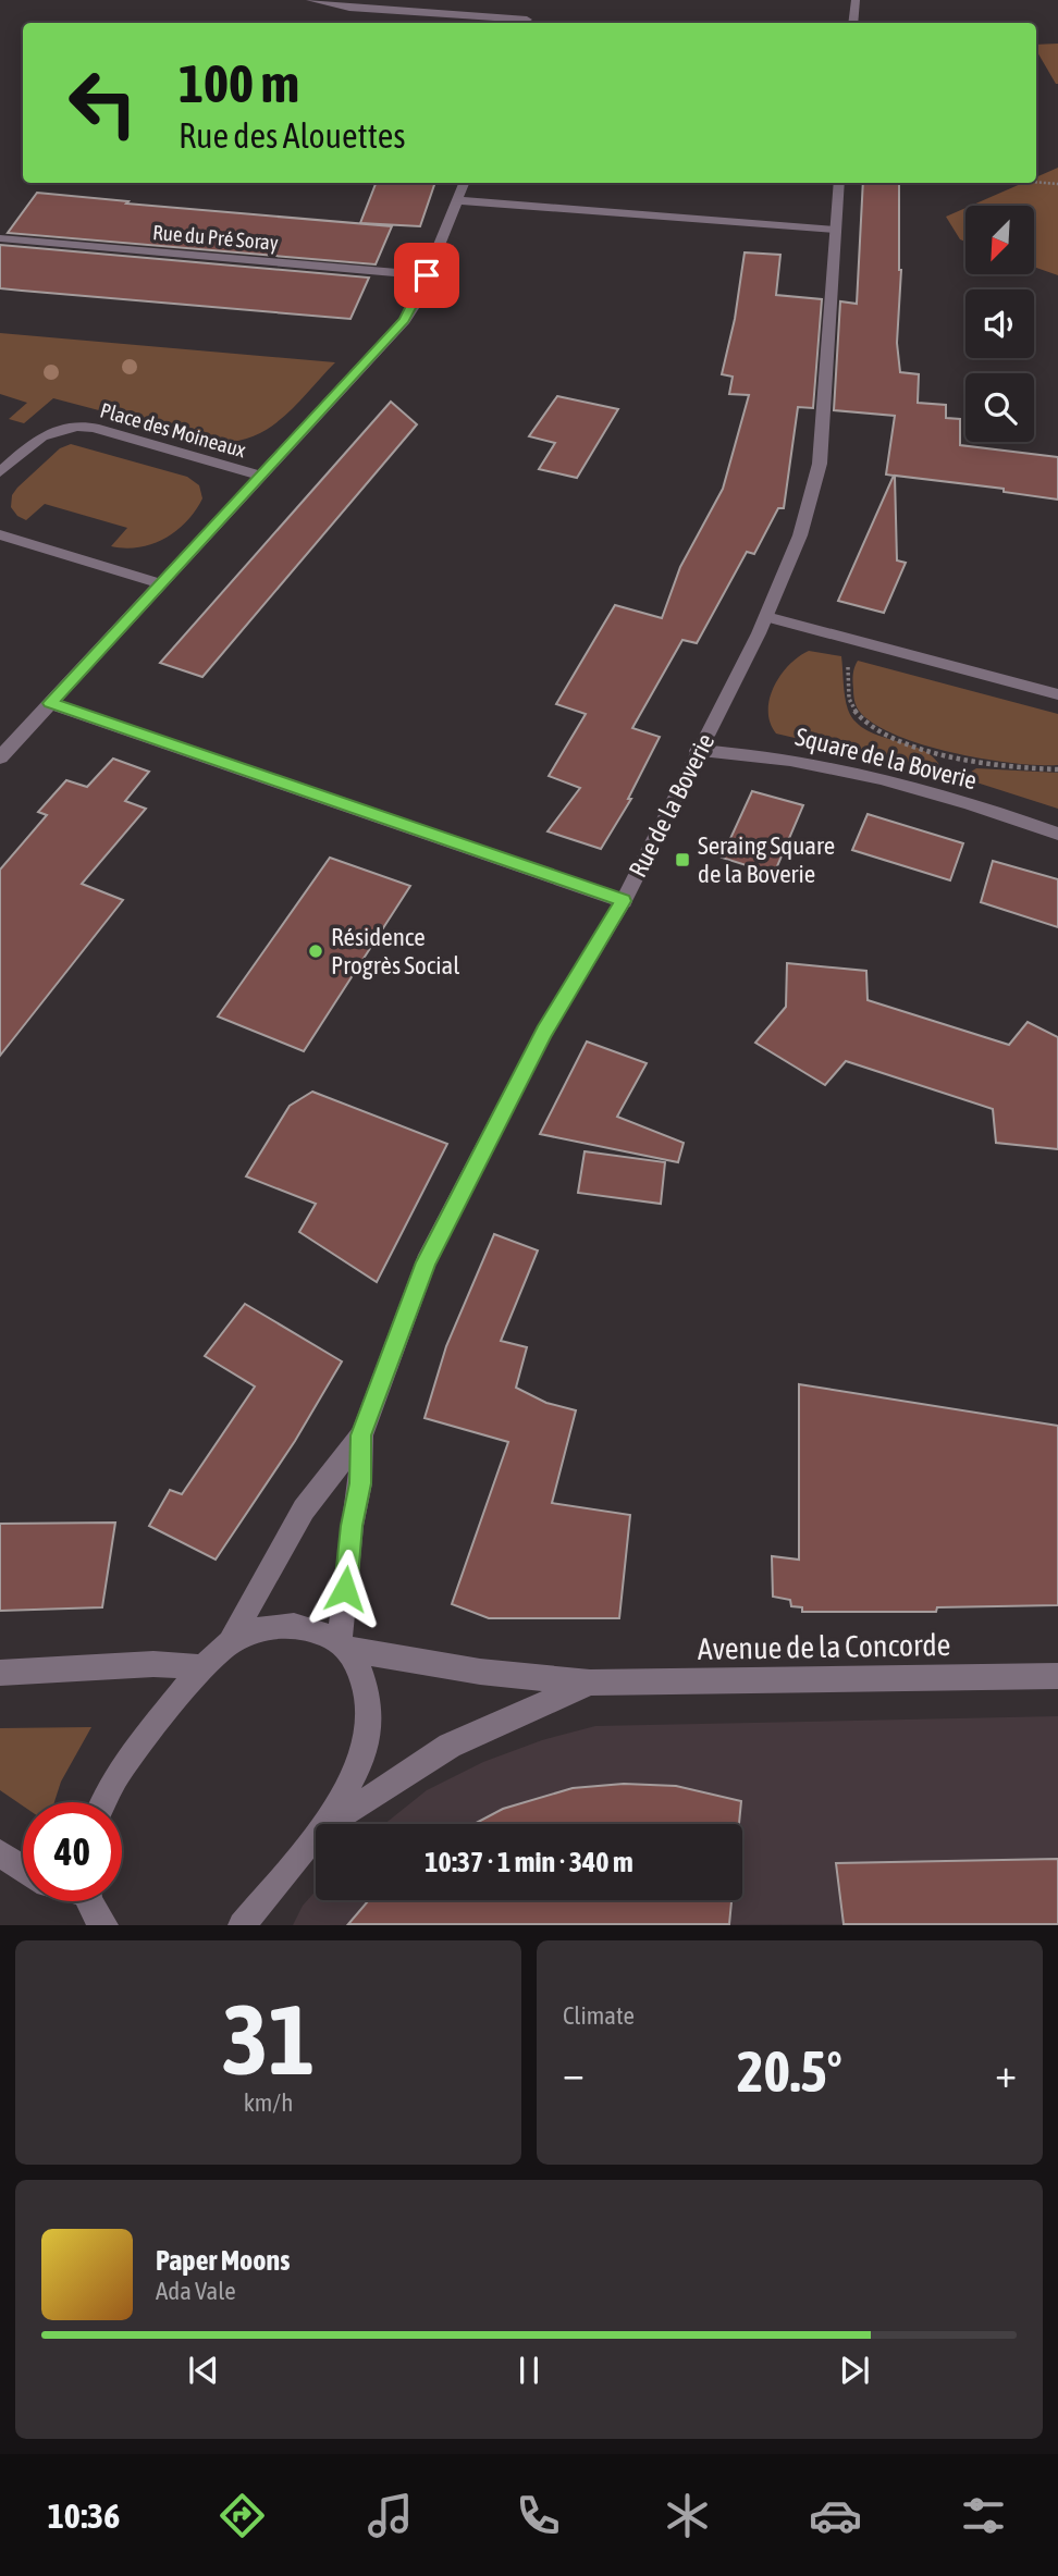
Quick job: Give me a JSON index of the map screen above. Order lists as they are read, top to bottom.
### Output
{
  "streets": {
    "street": [
      "Rue du Pré Soray",
      "Place des Moineaux",
      "Square de la Boverie",
      "Rue de la Boverie",
      "Avenue de la Concorde"
    ]
  },
  "crossings": [
    ["Square de la Boverie", "Rue de la Boverie"],
    ["Rue de la Boverie", "Avenue de la Concorde"]
  ],
  "places": {
    "transit": ["Seraing Square de la Boverie"],
    "other": ["Résidence Progrès Social"]
  },
  "north": "bottom left",
  "page": {
    "turn": ["100 m", "Rue des Alouettes"],
    "limit": "40",
    "trip": "10:37 · 1 min · 340 m",
    "tile": [
      ["31", "km/h"],
      "Climate"
    ],
    "heat": ["−", "20.5°", "+"],
    "song": ["Paper Moons", "Ada Vale"],
    "tabs": "10:36"
  }
}
